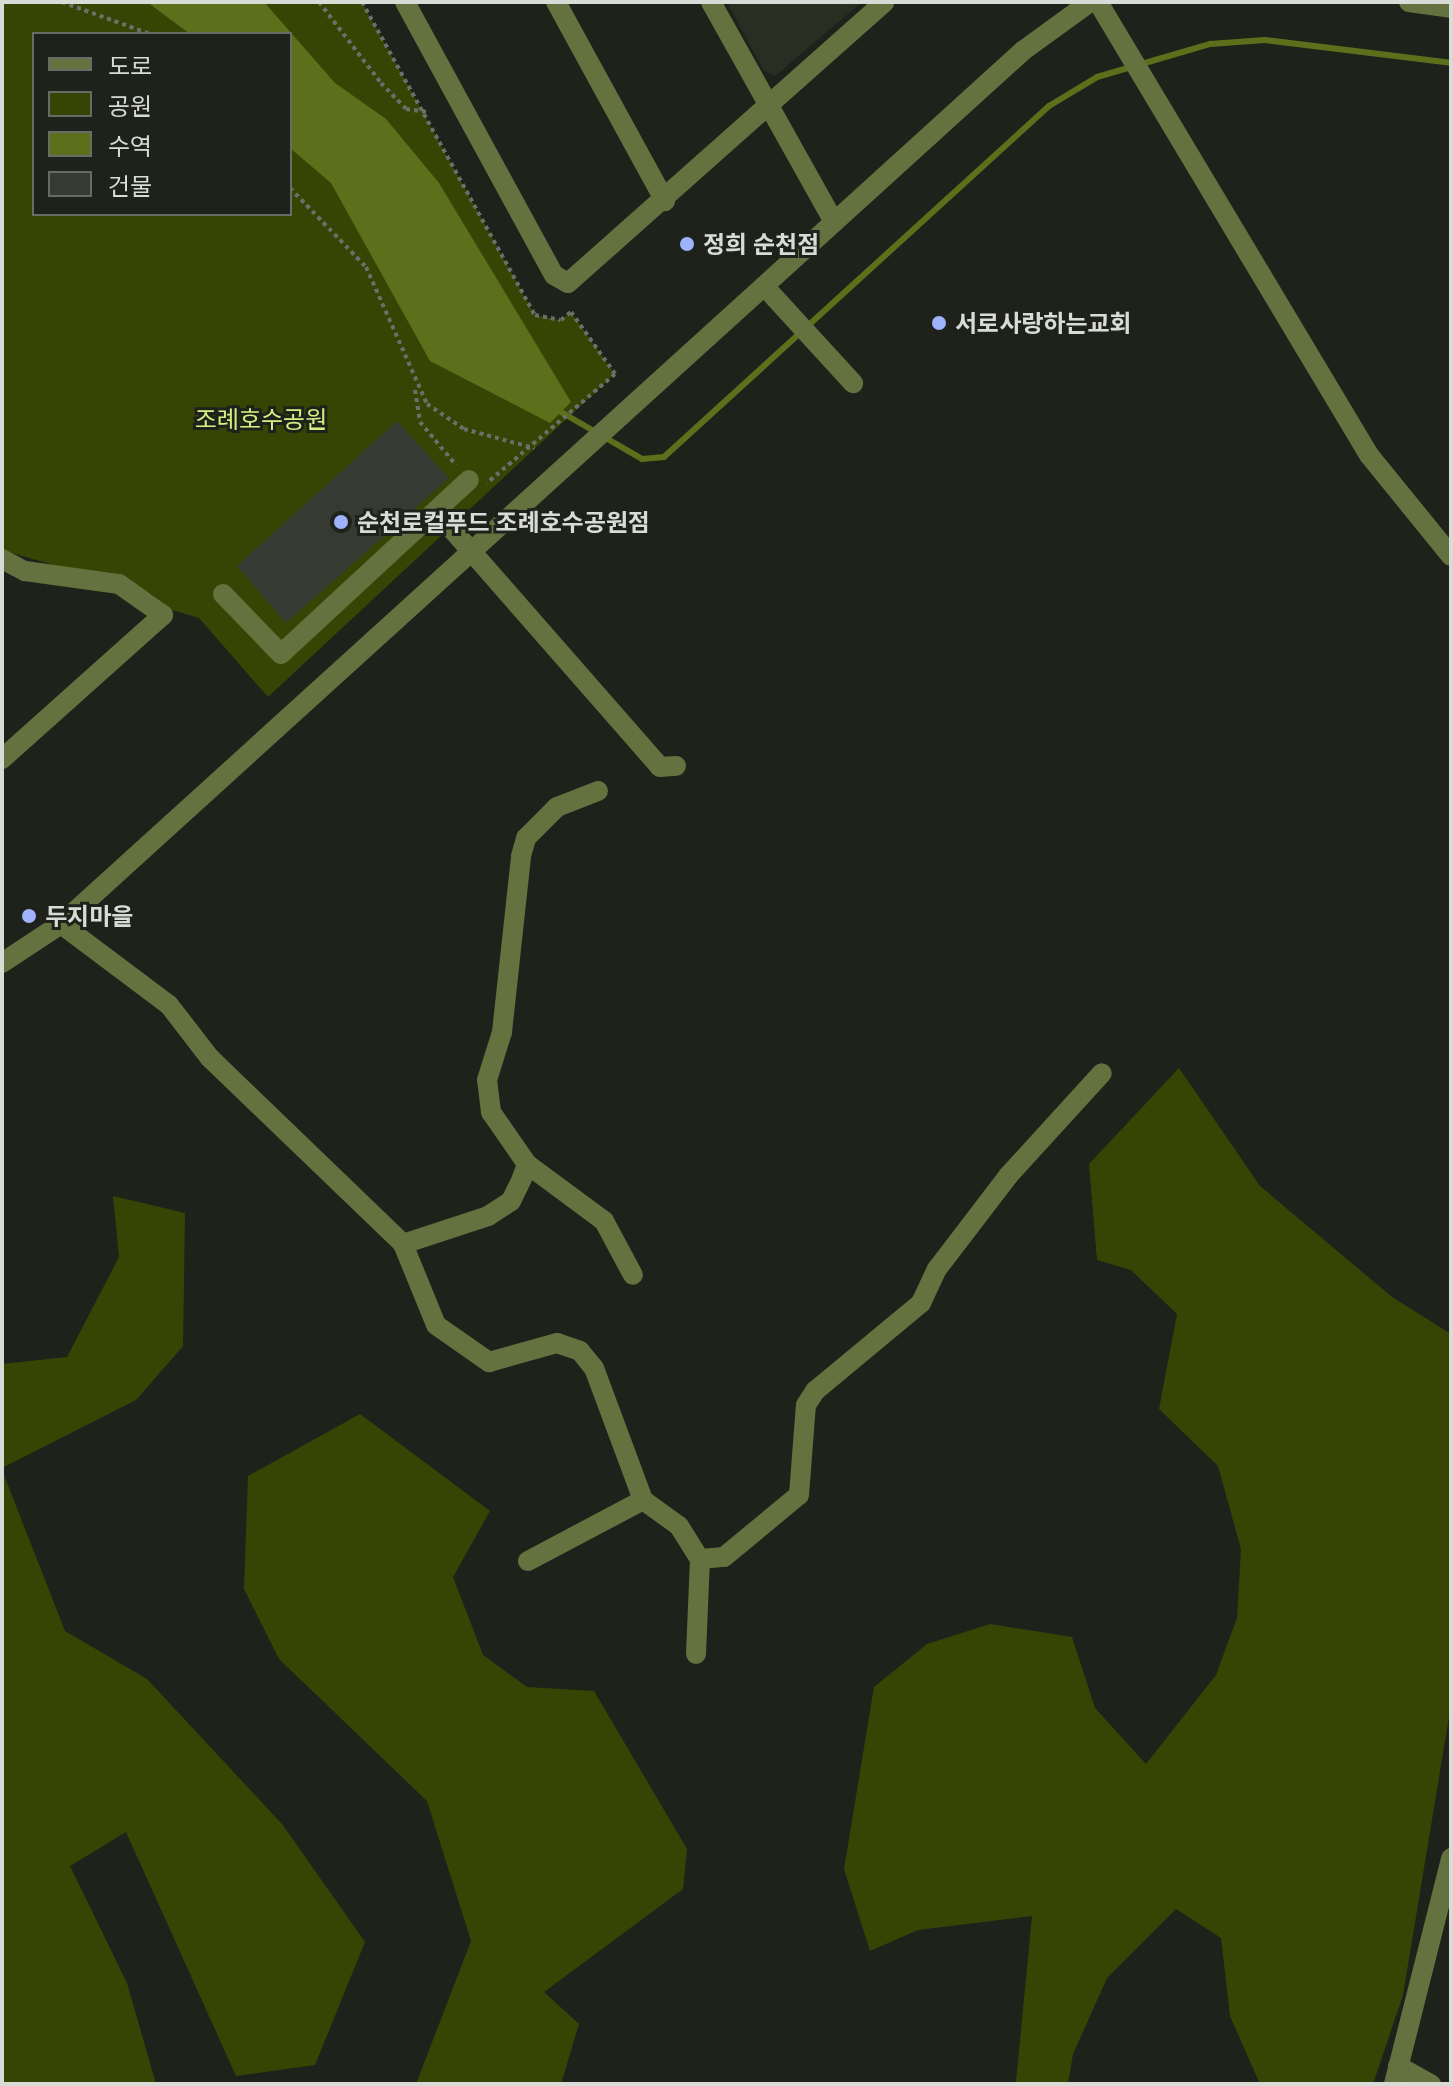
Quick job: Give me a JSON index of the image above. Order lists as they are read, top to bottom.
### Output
{
  "parks": ["조례호수공원"],
  "places": [
    "정희 순천점",
    "서로사랑하는교회",
    "순천로컬푸드 조례호수공원점",
    "두지마을"
  ],
  "legend": [
    "도로",
    "공원",
    "수역",
    "건물"
  ]
}
